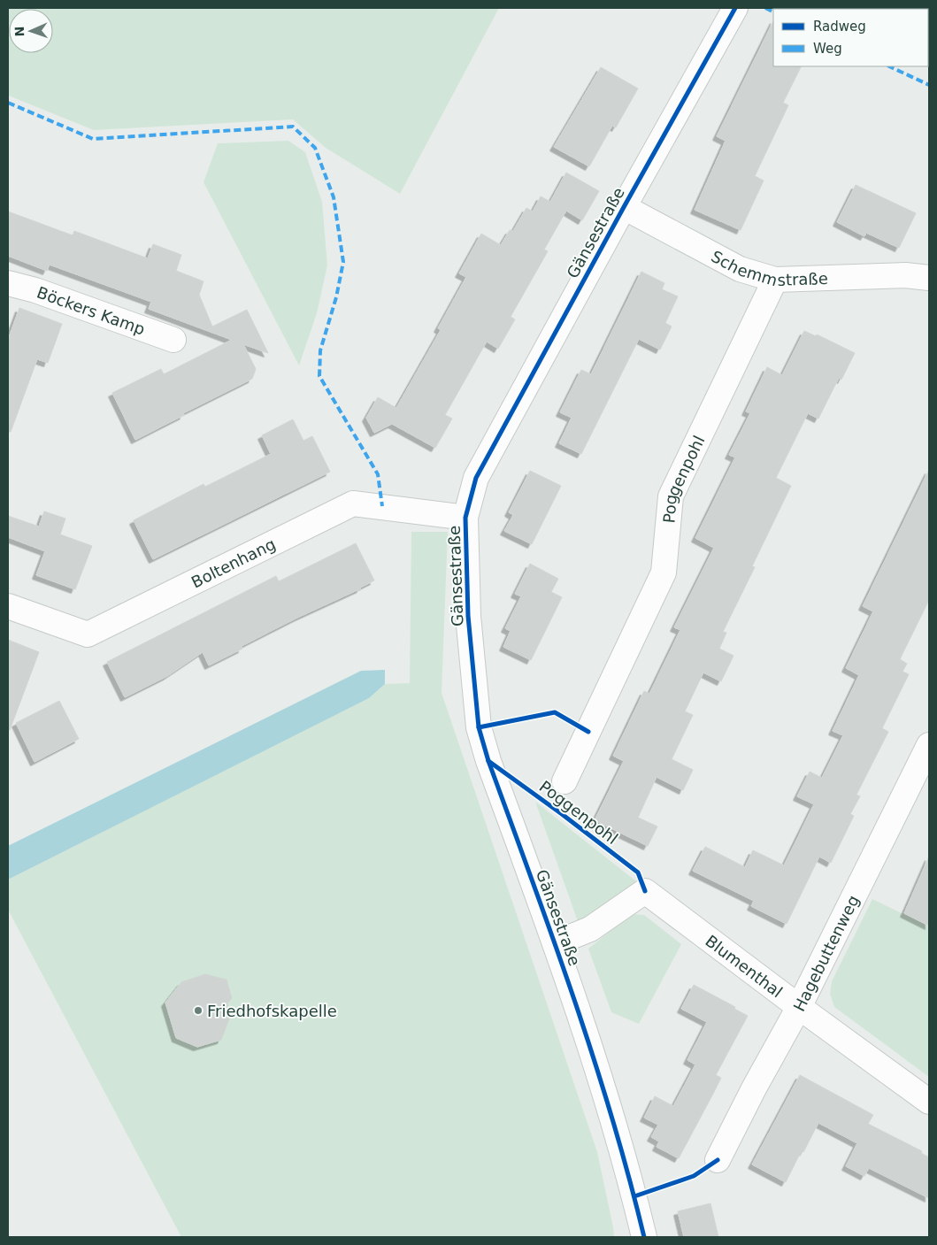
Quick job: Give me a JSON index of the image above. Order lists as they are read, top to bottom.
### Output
{
  "streets": {
    "street": [
      "Gänsestraße",
      "Schemmstraße",
      "Böckers Kamp",
      "Poggenpohl",
      "Boltenhang",
      "Hagebuttenweg",
      "Blumenthal"
    ]
  },
  "crossings": [
    ["Gänsestraße", "Schemmstraße"],
    ["Gänsestraße", "Boltenhang"],
    ["Gänsestraße", "Blumenthal"],
    ["Schemmstraße", "Poggenpohl"],
    ["Hagebuttenweg", "Blumenthal"]
  ],
  "places": ["Friedhofskapelle"],
  "legend": ["Radweg", "Weg"],
  "north": "left"
}
